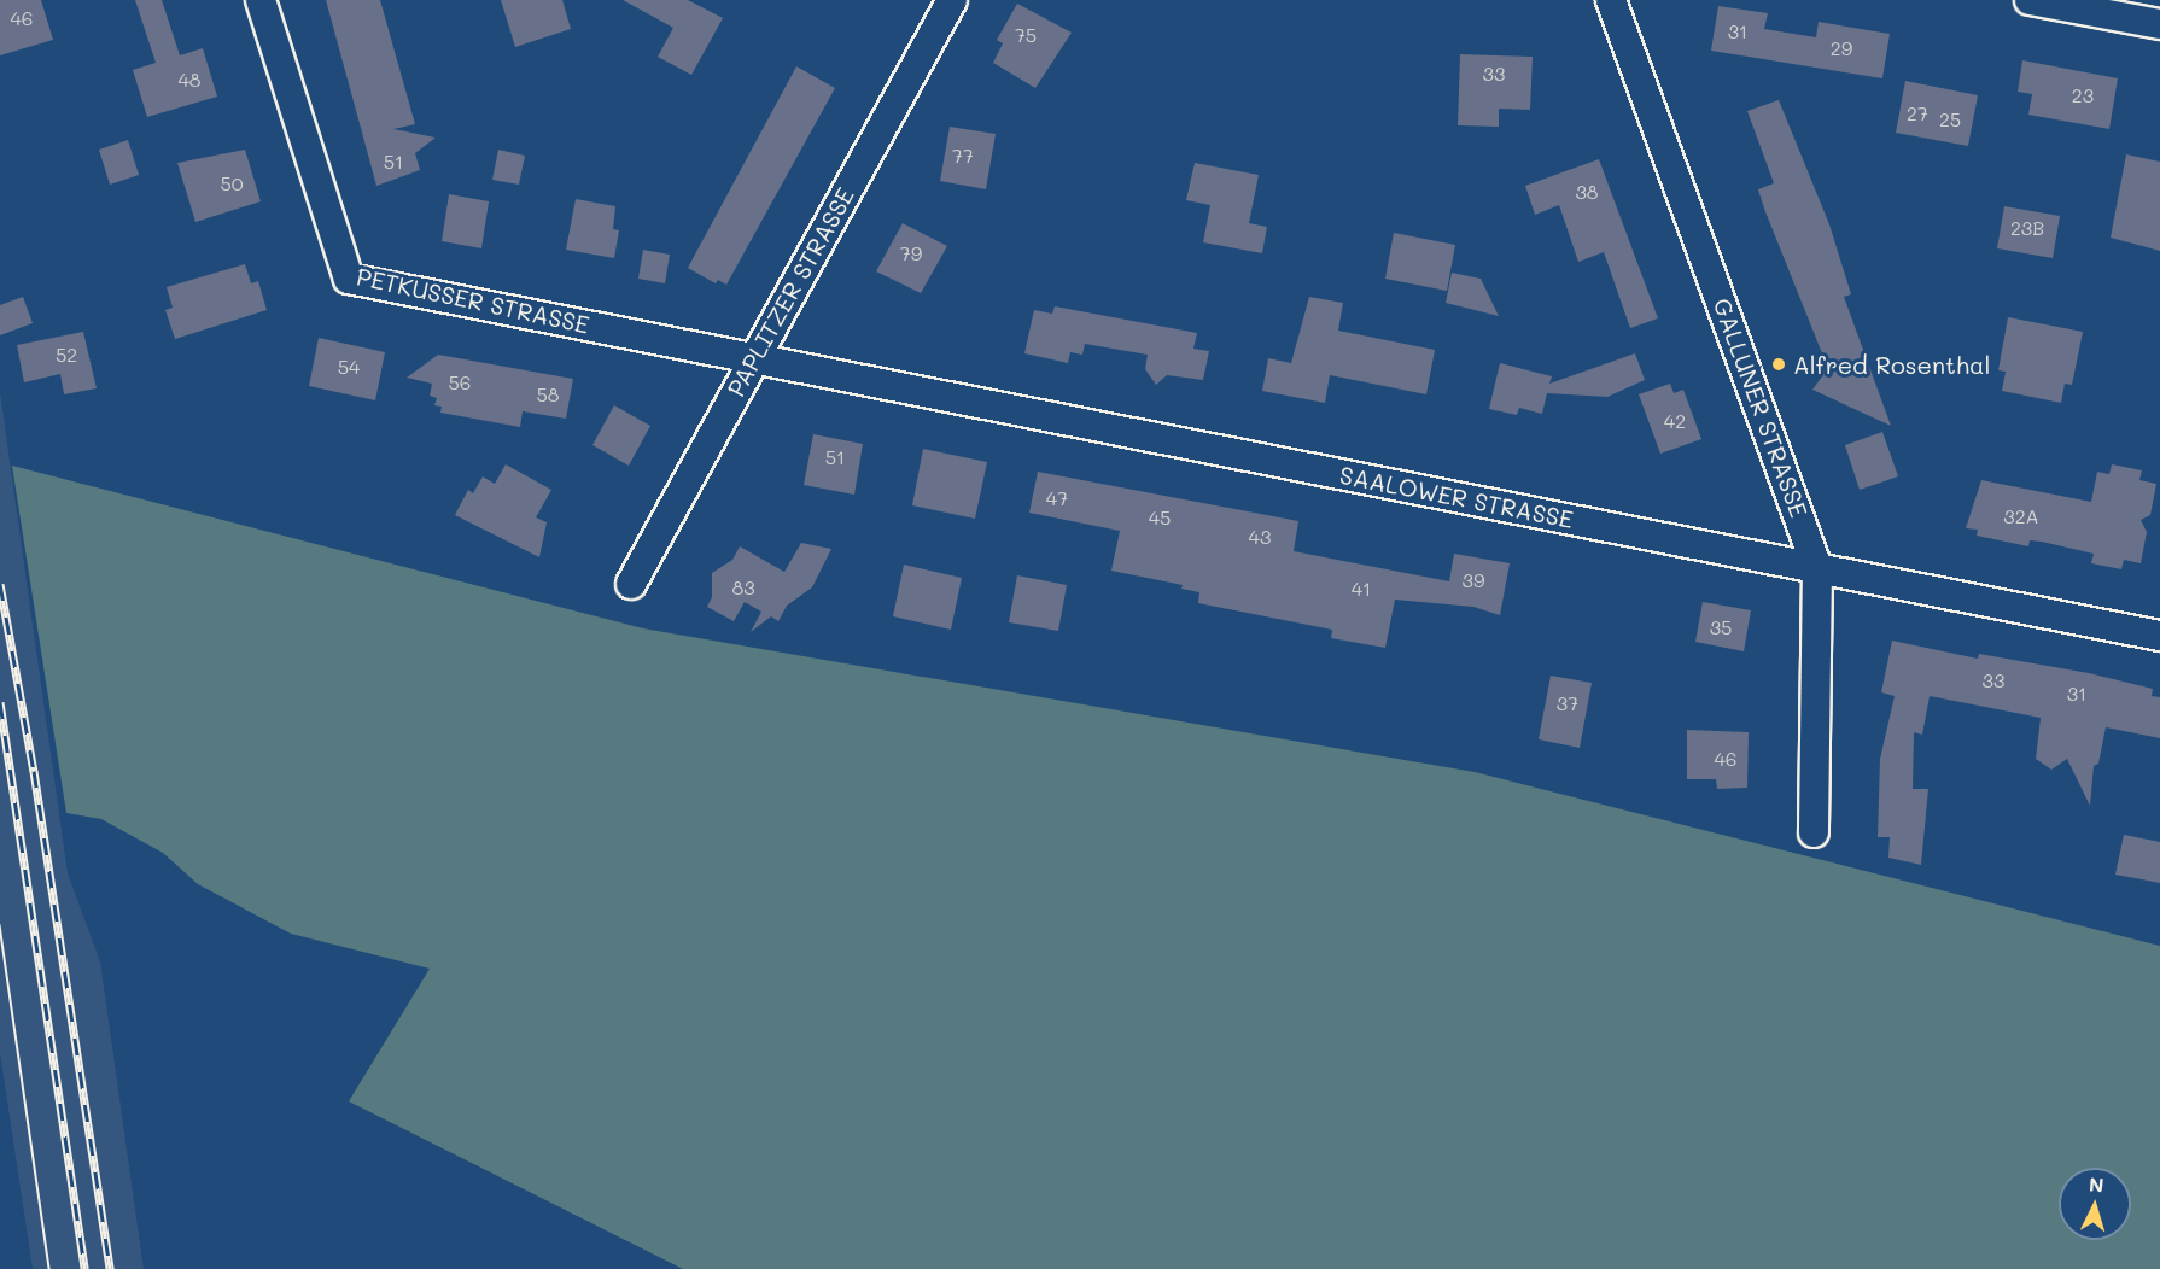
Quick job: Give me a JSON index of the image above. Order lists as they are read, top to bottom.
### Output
{
  "streets": {
    "street": [
      "PAPLITZER STRASSE",
      "PETKUSSER STRASSE",
      "GALLUNER STRASSE",
      "SAALOWER STRASSE"
    ]
  },
  "crossings": [
    ["PAPLITZER STRASSE", "PETKUSSER STRASSE"],
    ["PAPLITZER STRASSE", "SAALOWER STRASSE"],
    ["PETKUSSER STRASSE", "SAALOWER STRASSE"],
    ["GALLUNER STRASSE", "SAALOWER STRASSE"]
  ],
  "places": ["Alfred Rosenthal"],
  "house_numbers": [
    "46",
    "31",
    "75",
    "29",
    "33",
    "48",
    "23",
    "27",
    "25",
    "77",
    "51",
    "50",
    "38",
    "23B",
    "79",
    "52",
    "54",
    "56",
    "58",
    "42",
    "51",
    "47",
    "32A",
    "45",
    "43",
    "39",
    "83",
    "41",
    "35",
    "33",
    "31",
    "37",
    "46"
  ],
  "north": "top"
}
